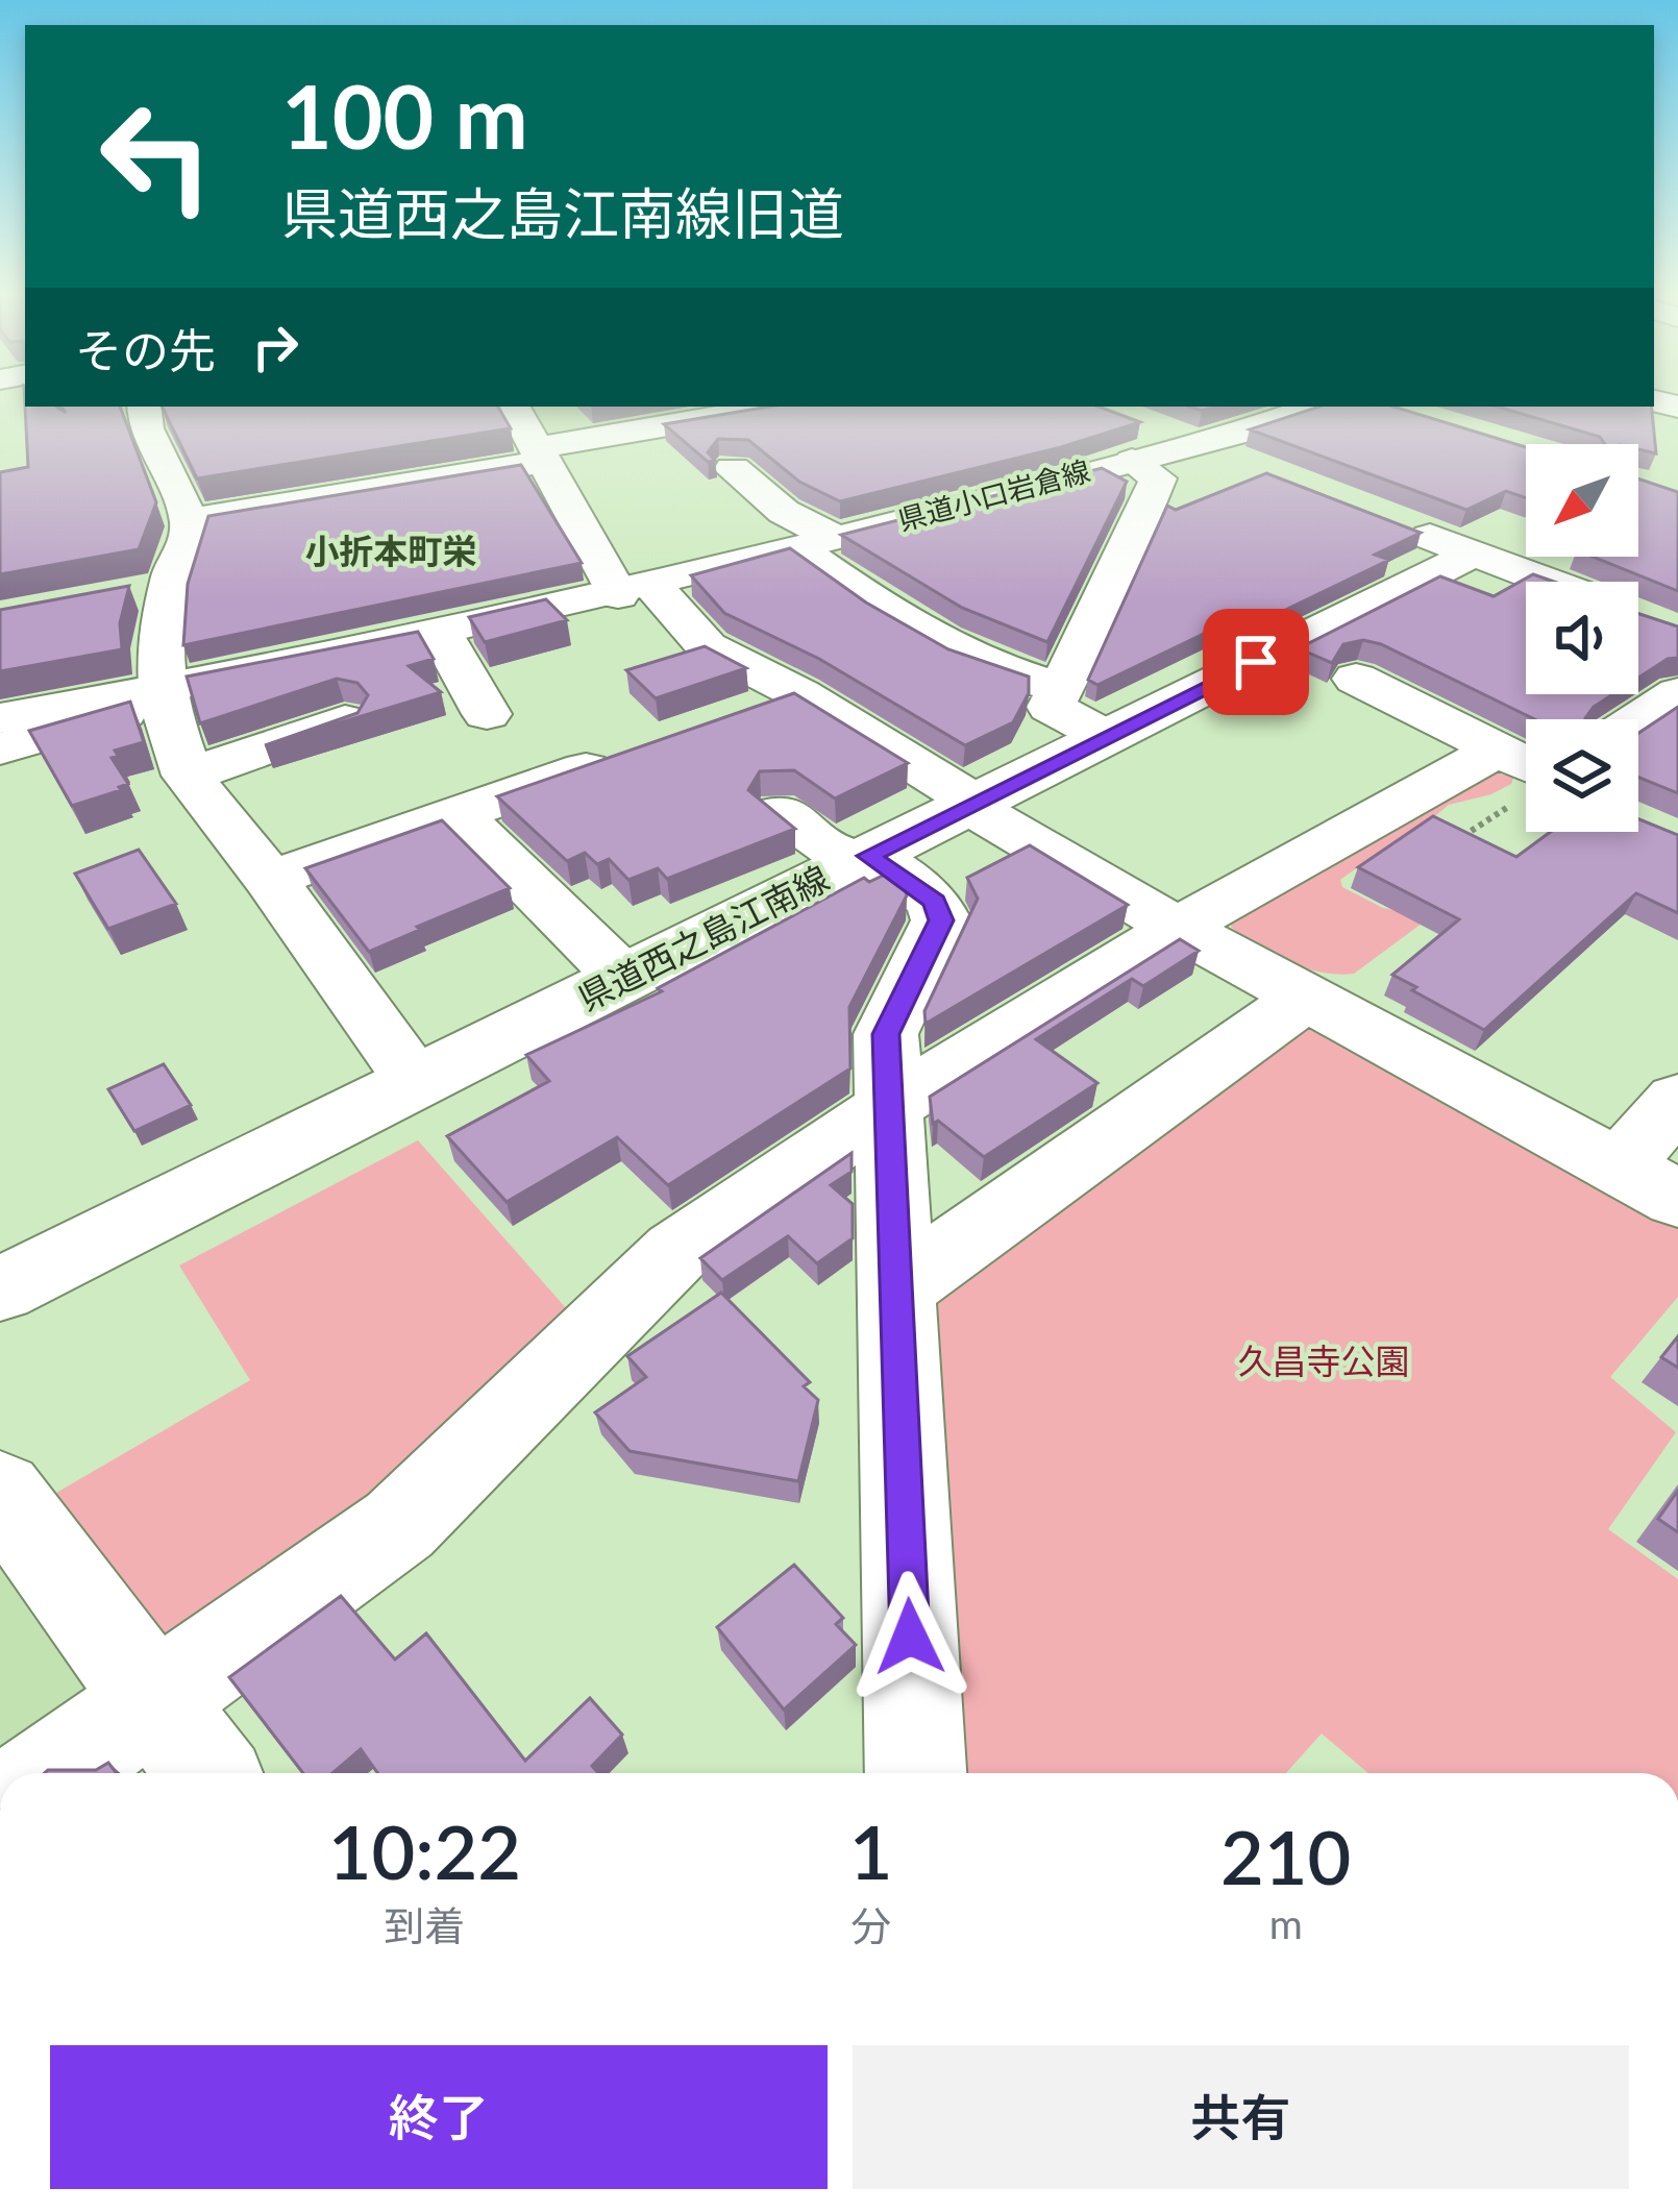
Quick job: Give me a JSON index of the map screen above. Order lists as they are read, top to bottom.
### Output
{
  "streets": {
    "street": ["県道小口岩倉線", "県道西之島江南線"]
  },
  "districts": ["小折本町栄"],
  "parks": ["久昌寺公園"],
  "north": "bottom left",
  "page": {
    "turn": ["100 m", "県道西之島江南線旧道"],
    "then": "その先",
    "eta": [
      "10:22",
      "到着",
      "1",
      "分",
      "210",
      "m"
    ],
    "buttons": ["終了", "共有"]
  }
}
